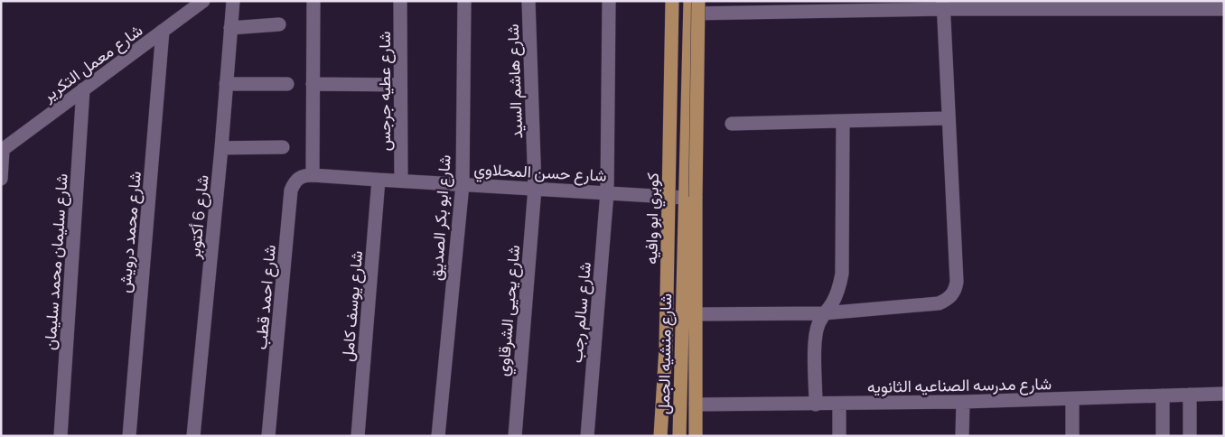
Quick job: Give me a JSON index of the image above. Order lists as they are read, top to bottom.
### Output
{
  "streets": {
    "main road": ["كوبري ابو وافيه", "شارع منشيه الجمل"],
    "street": [
      "شارع معمل التكرير",
      "شارع هاشم السيد",
      "شارع عطيه جرجس",
      "شارع حسن المحلاوي",
      "شارع 6 أكتوبر",
      "شارع ابو بكر الصديق",
      "شارع محمد درويش",
      "شارع سليمان محمد سليمان",
      "شارع احمد قطب",
      "شارع يوسف كامل",
      "شارع يحيى الشرقاوي",
      "شارع سالم رجب",
      "شارع مدرسه الصناعيه الثانويه"
    ]
  },
  "crossings": [
    ["شارع معمل التكرير", "شارع محمد درويش"],
    ["شارع معمل التكرير", "شارع سليمان محمد سليمان"],
    ["شارع هاشم السيد", "شارع حسن المحلاوي"],
    ["شارع هاشم السيد", "شارع يحيى الشرقاوي"],
    ["شارع عطيه جرجس", "شارع حسن المحلاوي"],
    ["شارع حسن المحلاوي", "شارع ابو بكر الصديق"],
    ["شارع حسن المحلاوي", "شارع احمد قطب"],
    ["شارع حسن المحلاوي", "شارع يوسف كامل"],
    ["شارع حسن المحلاوي", "شارع يحيى الشرقاوي"],
    ["شارع حسن المحلاوي", "شارع سالم رجب"],
    ["شارع حسن المحلاوي", "شارع منشيه الجمل"],
    ["شارع منشيه الجمل", "شارع مدرسه الصناعيه الثانويه"]
  ]
}
